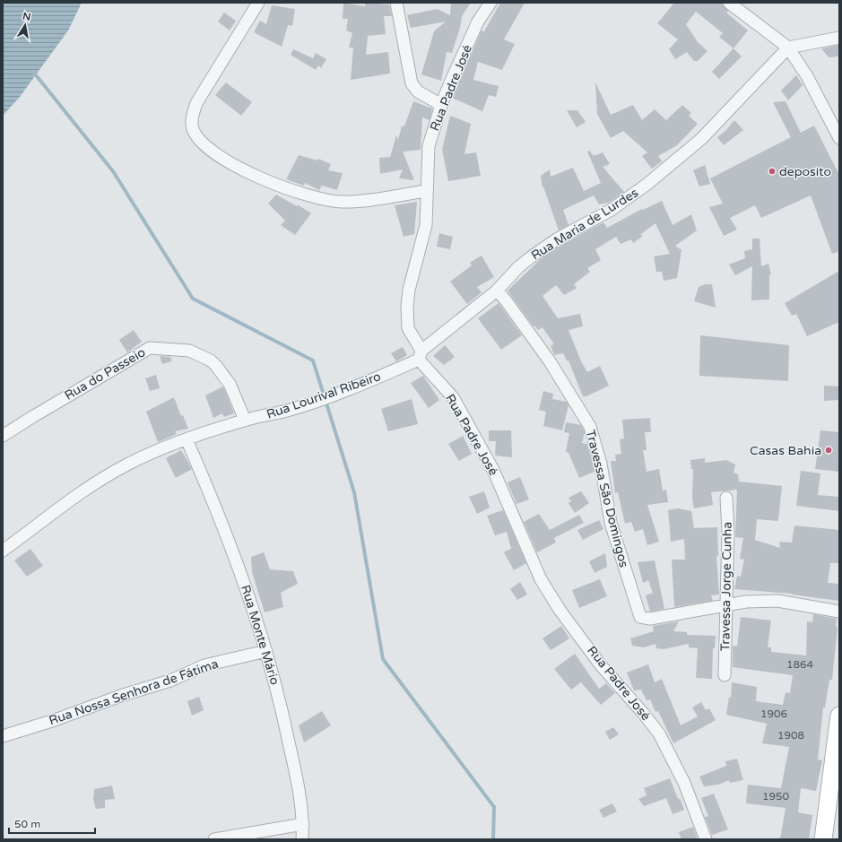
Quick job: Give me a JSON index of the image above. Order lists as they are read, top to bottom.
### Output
{
  "streets": {
    "street": [
      "Rua Padre José",
      "Rua Maria de Lurdes",
      "Rua do Passeio",
      "Rua Lourival Ribeiro",
      "Travessa São Domingos",
      "Travessa Jorge Cunha",
      "Rua Monte Mário",
      "Rua Nossa Senhora de Fátima"
    ]
  },
  "crossings": [
    ["Rua Padre José", "Rua Maria de Lurdes"],
    ["Rua Padre José", "Rua Lourival Ribeiro"],
    ["Rua Maria de Lurdes", "Rua Lourival Ribeiro"],
    ["Rua Maria de Lurdes", "Travessa São Domingos"],
    ["Rua do Passeio", "Rua Lourival Ribeiro"],
    ["Rua Lourival Ribeiro", "Rua Monte Mário"],
    ["Travessa São Domingos", "Travessa Jorge Cunha"],
    ["Rua Monte Mário", "Rua Nossa Senhora de Fátima"]
  ],
  "places": ["deposito", "Casas Bahia"],
  "house_numbers": [
    "1864",
    "1906",
    "1908",
    "1950"
  ],
  "scale_bar": "50 m",
  "north": "top"
}
